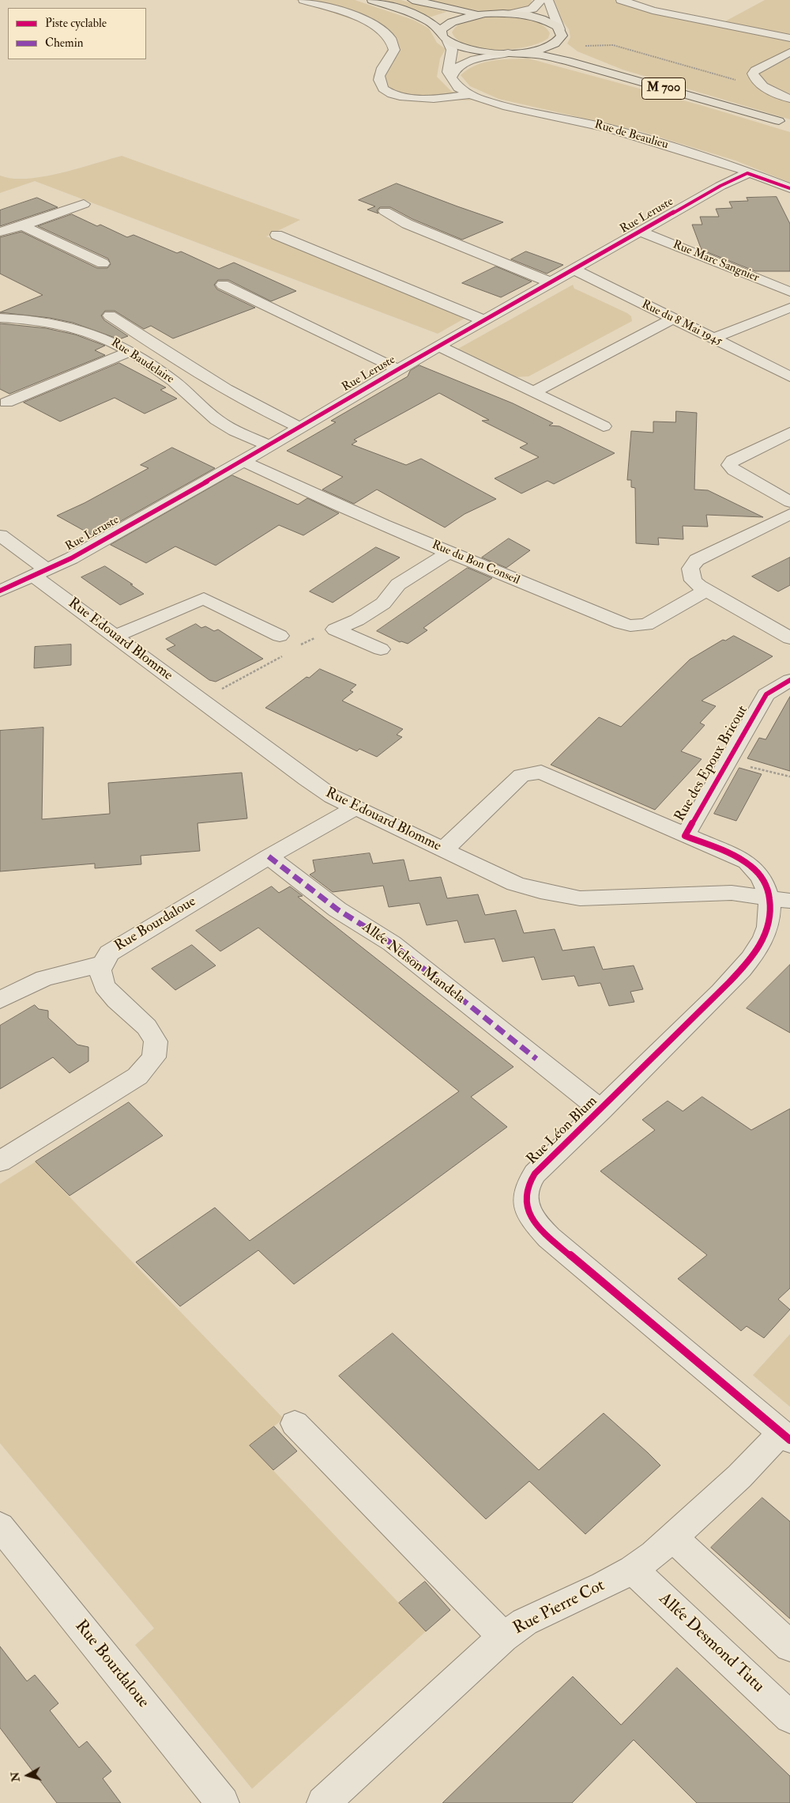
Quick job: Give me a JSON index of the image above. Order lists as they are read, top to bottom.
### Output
{
  "streets": {
    "highway": ["M 700"],
    "street": [
      "Rue de Beaulieu",
      "Rue Leruste",
      "Rue Marc Sangnier",
      "Rue du 8 Mai 1945",
      "Rue Baudelaire",
      "Rue du Bon Conseil",
      "Rue Edouard Blomme",
      "Rue des Epoux Bricout",
      "Rue Bourdaloue",
      "Allée Nelson Mandela",
      "Rue Léon Blum",
      "Rue Pierre Cot",
      "Allée Desmond Tutu"
    ]
  },
  "crossings": [
    ["Rue de Beaulieu", "Rue Leruste"],
    ["Rue Leruste", "Rue Marc Sangnier"],
    ["Rue Leruste", "Rue du 8 Mai 1945"],
    ["Rue Leruste", "Rue Baudelaire"],
    ["Rue Leruste", "Rue du Bon Conseil"],
    ["Rue Leruste", "Rue Edouard Blomme"],
    ["Rue Edouard Blomme", "Rue des Epoux Bricout"],
    ["Rue Edouard Blomme", "Rue Bourdaloue"],
    ["Rue Edouard Blomme", "Rue Léon Blum"],
    ["Rue des Epoux Bricout", "Rue Léon Blum"],
    ["Rue Bourdaloue", "Allée Nelson Mandela"],
    ["Allée Nelson Mandela", "Rue Léon Blum"],
    ["Rue Léon Blum", "Rue Pierre Cot"],
    ["Rue Pierre Cot", "Allée Desmond Tutu"]
  ],
  "legend": ["Piste cyclable", "Chemin"],
  "north": "left"
}
